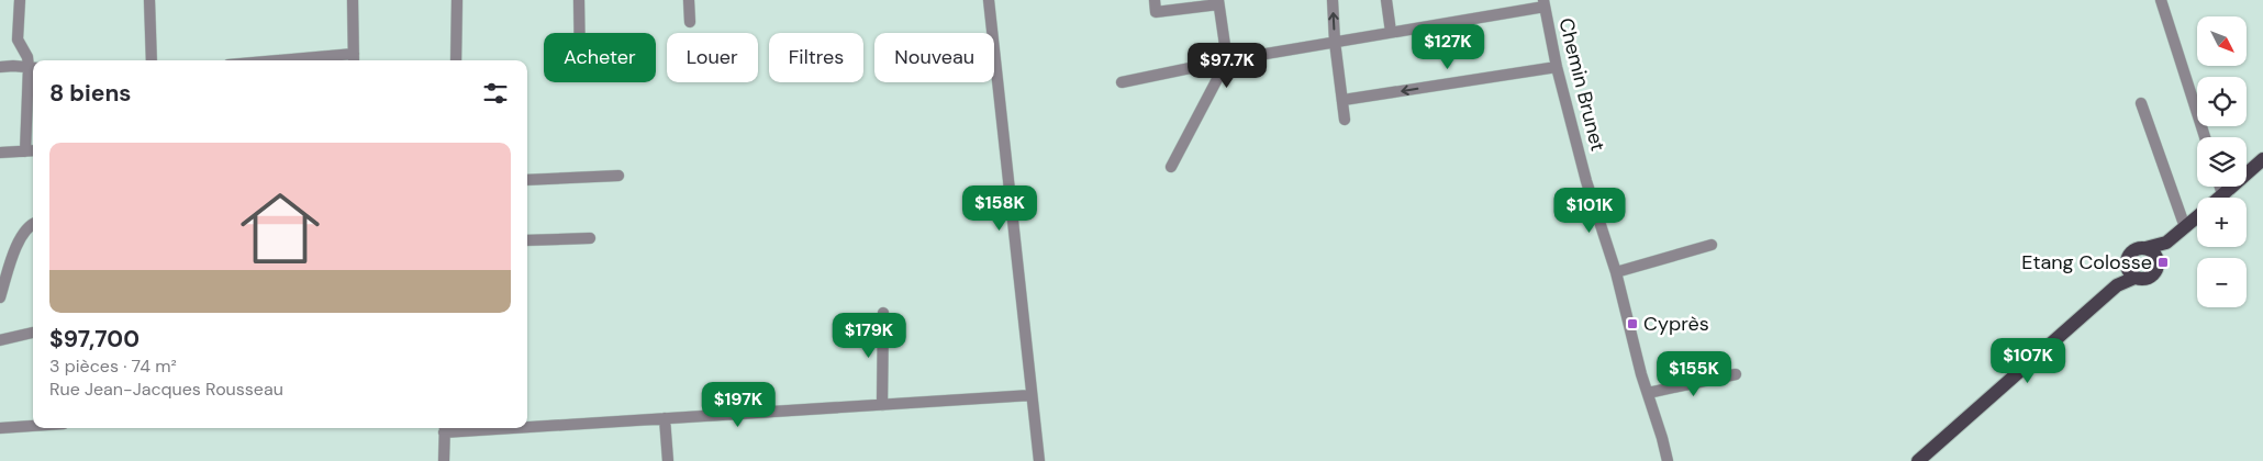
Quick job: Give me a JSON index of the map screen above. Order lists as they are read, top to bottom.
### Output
{
  "streets": {
    "street": ["Chemin Brunet"]
  },
  "places": {
    "transit": ["Etang Colosse", "Cyprès"]
  },
  "north": "bottom right",
  "page": {
    "map_buttons": ["+", "−"],
    "price": [
      "$127K",
      "$97.7K",
      "$158K",
      "$101K",
      "$179K",
      "$107K",
      "$155K",
      "$197K"
    ],
    "chip": [
      "Acheter",
      "Louer",
      "Filtres",
      "Nouveau"
    ],
    "heading": "8 biens",
    "list": [
      {
        "name": "$97,700",
        "note": "3 pièces · 74 m² · Rue Jean-Jacques Rousseau"
      }
    ]
  }
}
